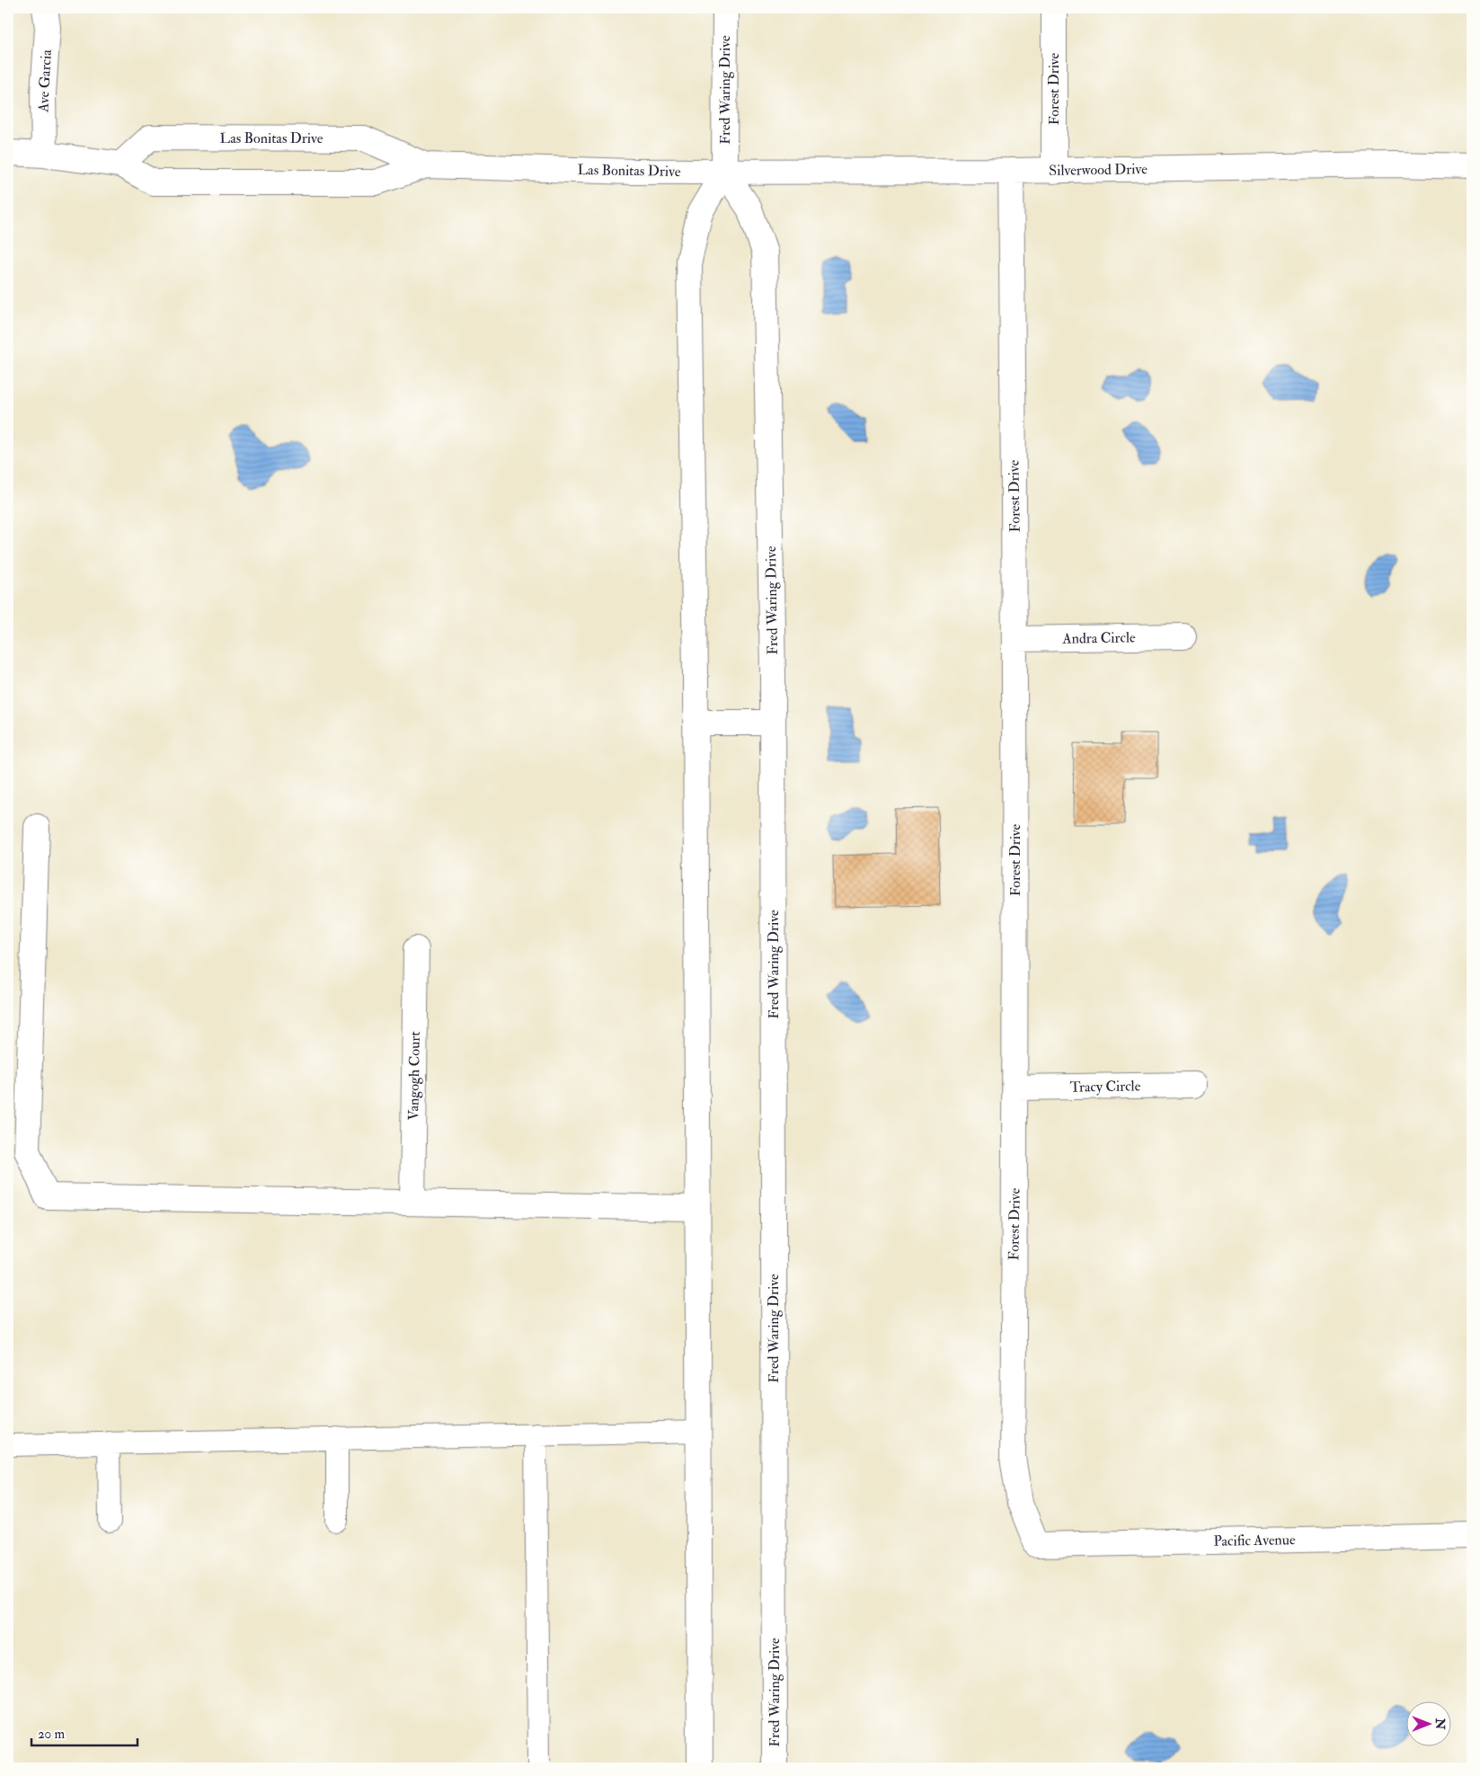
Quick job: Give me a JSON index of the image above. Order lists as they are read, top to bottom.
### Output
{
  "streets": {
    "street": [
      "Ave Garcia",
      "Forest Drive",
      "Fred Waring Drive",
      "Las Bonitas Drive",
      "Silverwood Drive",
      "Andra Circle",
      "Vangogh Court",
      "Tracy Circle",
      "Pacific Avenue"
    ]
  },
  "crossings": [
    ["Ave Garcia", "Las Bonitas Drive"],
    ["Forest Drive", "Silverwood Drive"],
    ["Forest Drive", "Andra Circle"],
    ["Forest Drive", "Tracy Circle"],
    ["Forest Drive", "Pacific Avenue"],
    ["Fred Waring Drive", "Las Bonitas Drive"],
    ["Fred Waring Drive", "Silverwood Drive"],
    ["Las Bonitas Drive", "Silverwood Drive"]
  ],
  "scale_bar": "20 m",
  "north": "right"
}
